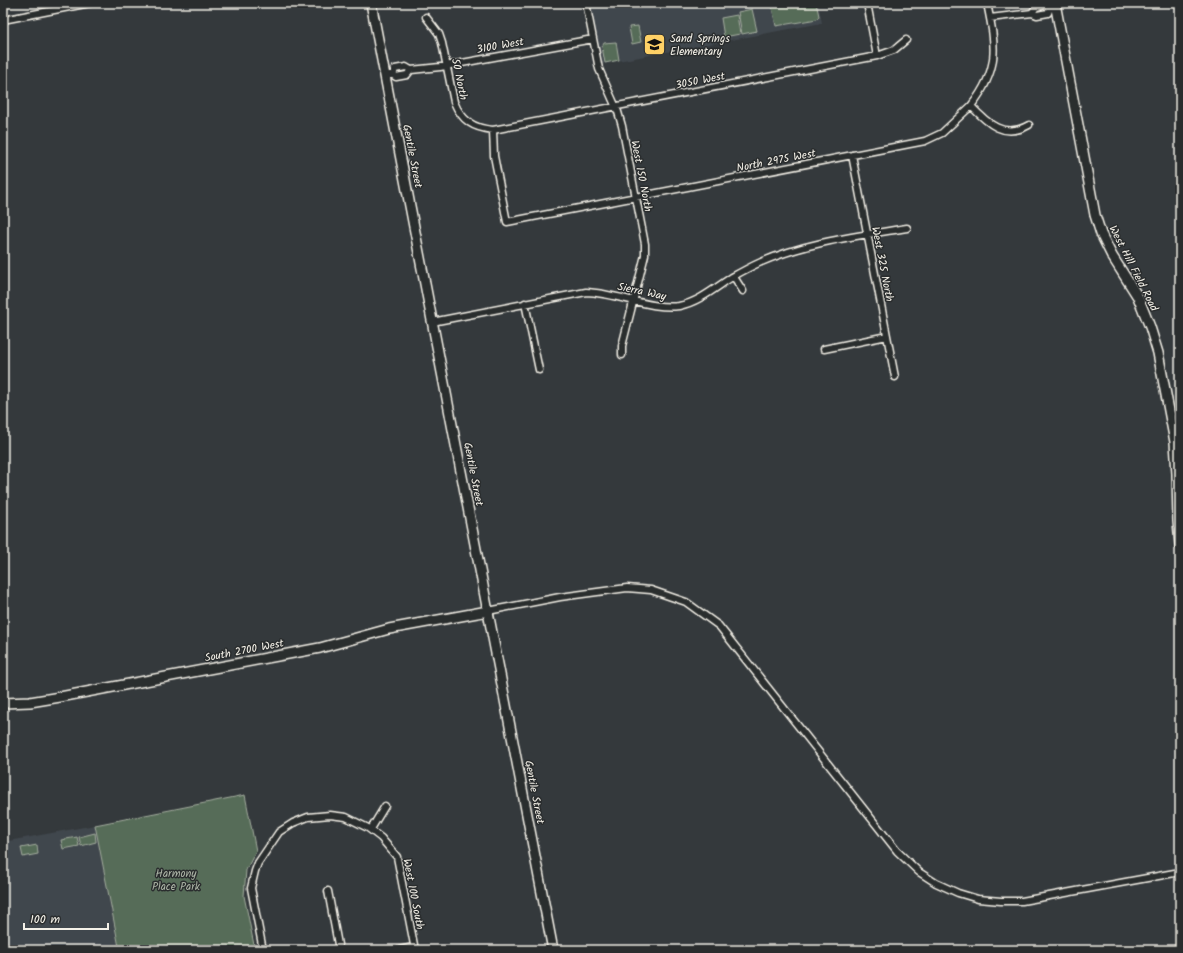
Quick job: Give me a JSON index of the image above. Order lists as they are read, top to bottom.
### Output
{
  "streets": {
    "main road": ["Gentile Street", "West Hill Field Road", "South 2700 West"],
    "street": [
      "3100 West",
      "50 North",
      "3050 West",
      "North 2975 West",
      "West 150 North",
      "West 325 North",
      "Sierra Way",
      "West 100 South"
    ]
  },
  "crossings": [
    ["3100 West", "50 North"],
    ["3100 West", "Gentile Street"],
    ["3100 West", "West 150 North"],
    ["50 North", "3050 West"],
    ["50 North", "North 2975 West"],
    ["3050 West", "North 2975 West"],
    ["3050 West", "West 150 North"],
    ["Gentile Street", "Sierra Way"],
    ["Gentile Street", "South 2700 West"],
    ["North 2975 West", "West 150 North"],
    ["North 2975 West", "West 325 North"],
    ["West 150 North", "Sierra Way"],
    ["West 325 North", "Sierra Way"]
  ],
  "parks": ["Harmony Place Park"],
  "places": {
    "school or university": ["Sand Springs Elementary"]
  },
  "scale_bar": "100 m"
}
